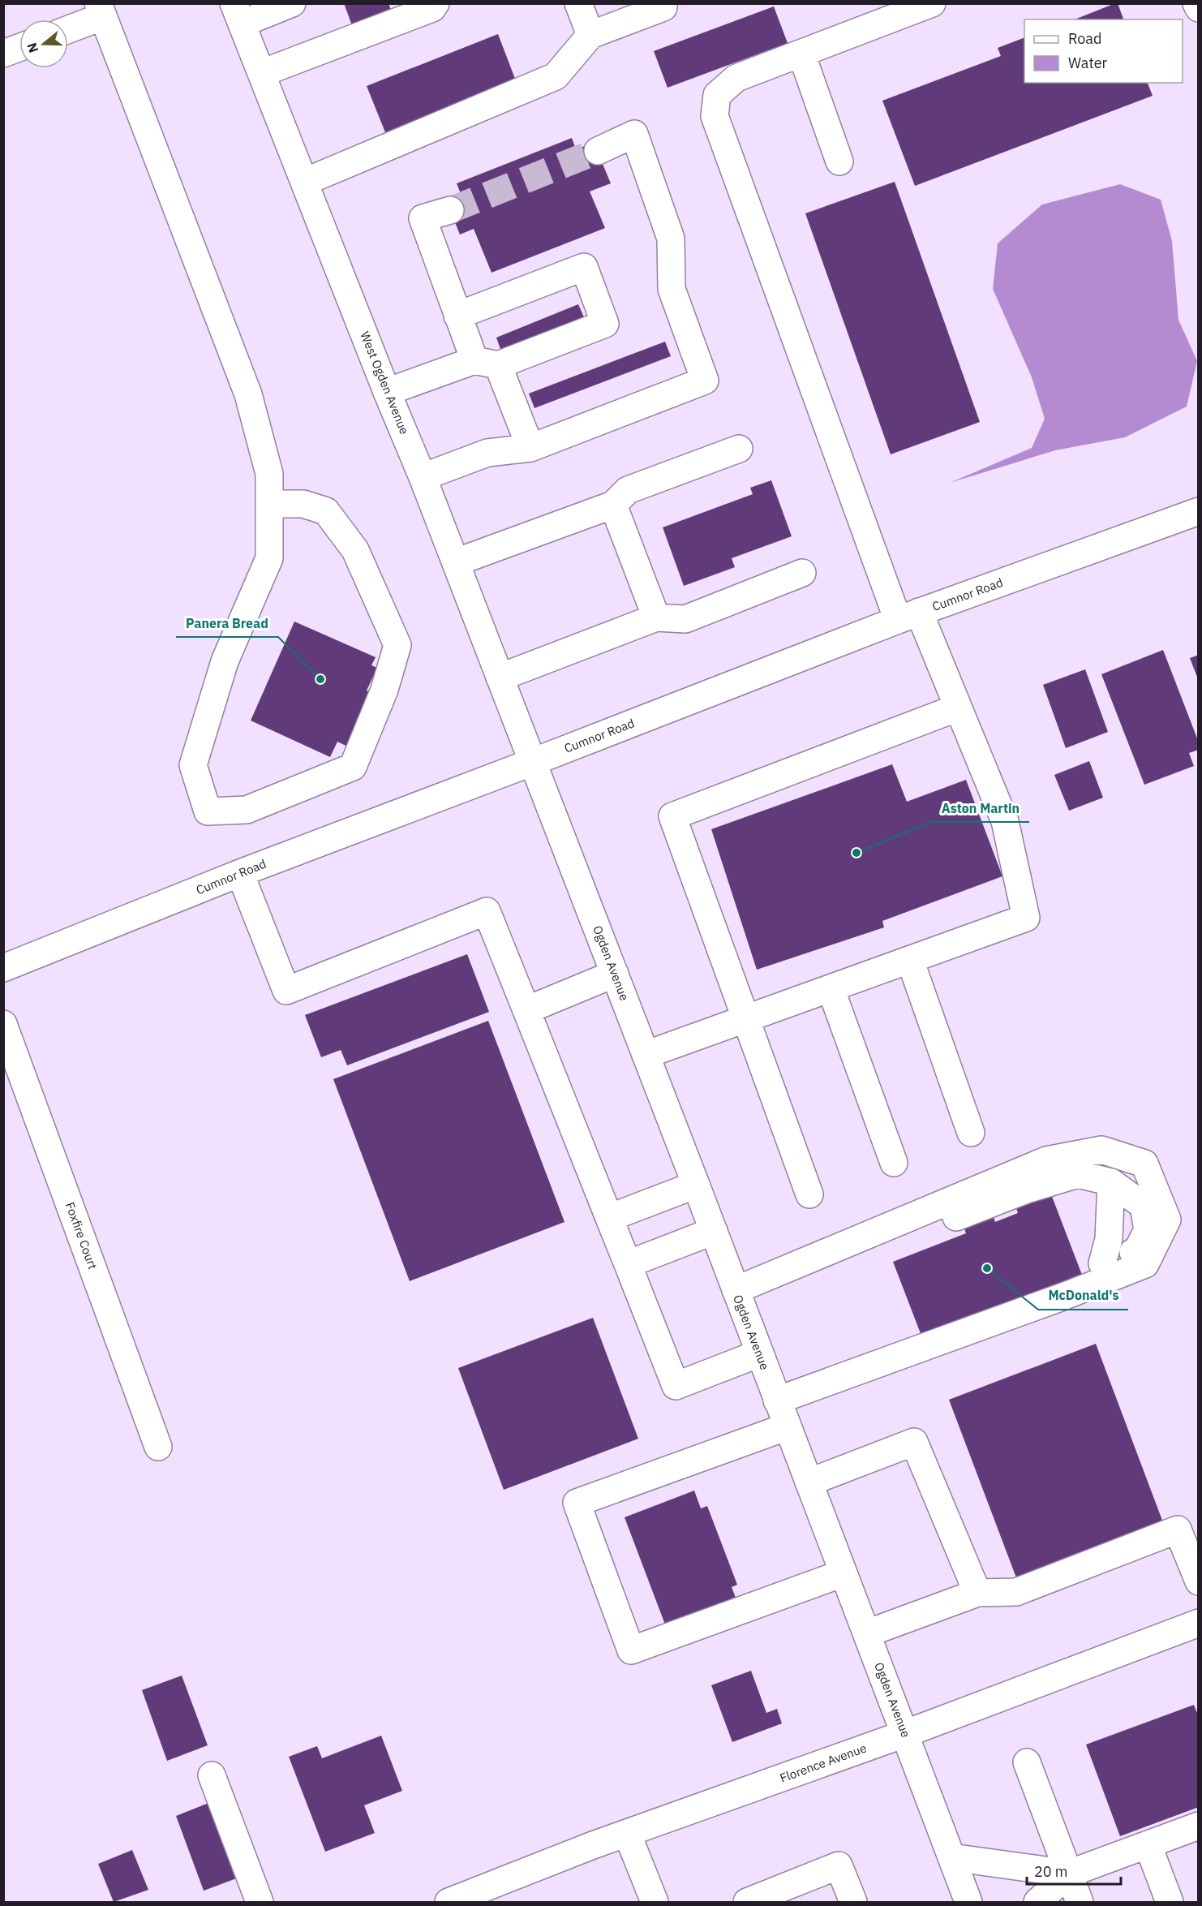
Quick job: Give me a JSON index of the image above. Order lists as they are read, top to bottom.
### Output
{
  "streets": {
    "street": [
      "West Ogden Avenue",
      "Cumnor Road",
      "Ogden Avenue",
      "Foxfire Court",
      "Florence Avenue"
    ]
  },
  "crossings": [
    ["West Ogden Avenue", "Cumnor Road"],
    ["West Ogden Avenue", "Ogden Avenue"],
    ["Cumnor Road", "Ogden Avenue"],
    ["Ogden Avenue", "Florence Avenue"]
  ],
  "places": ["Panera Bread", "Aston Martin", "McDonald's"],
  "legend": ["Road", "Water"],
  "scale_bar": "20 m",
  "north": "left"
}
